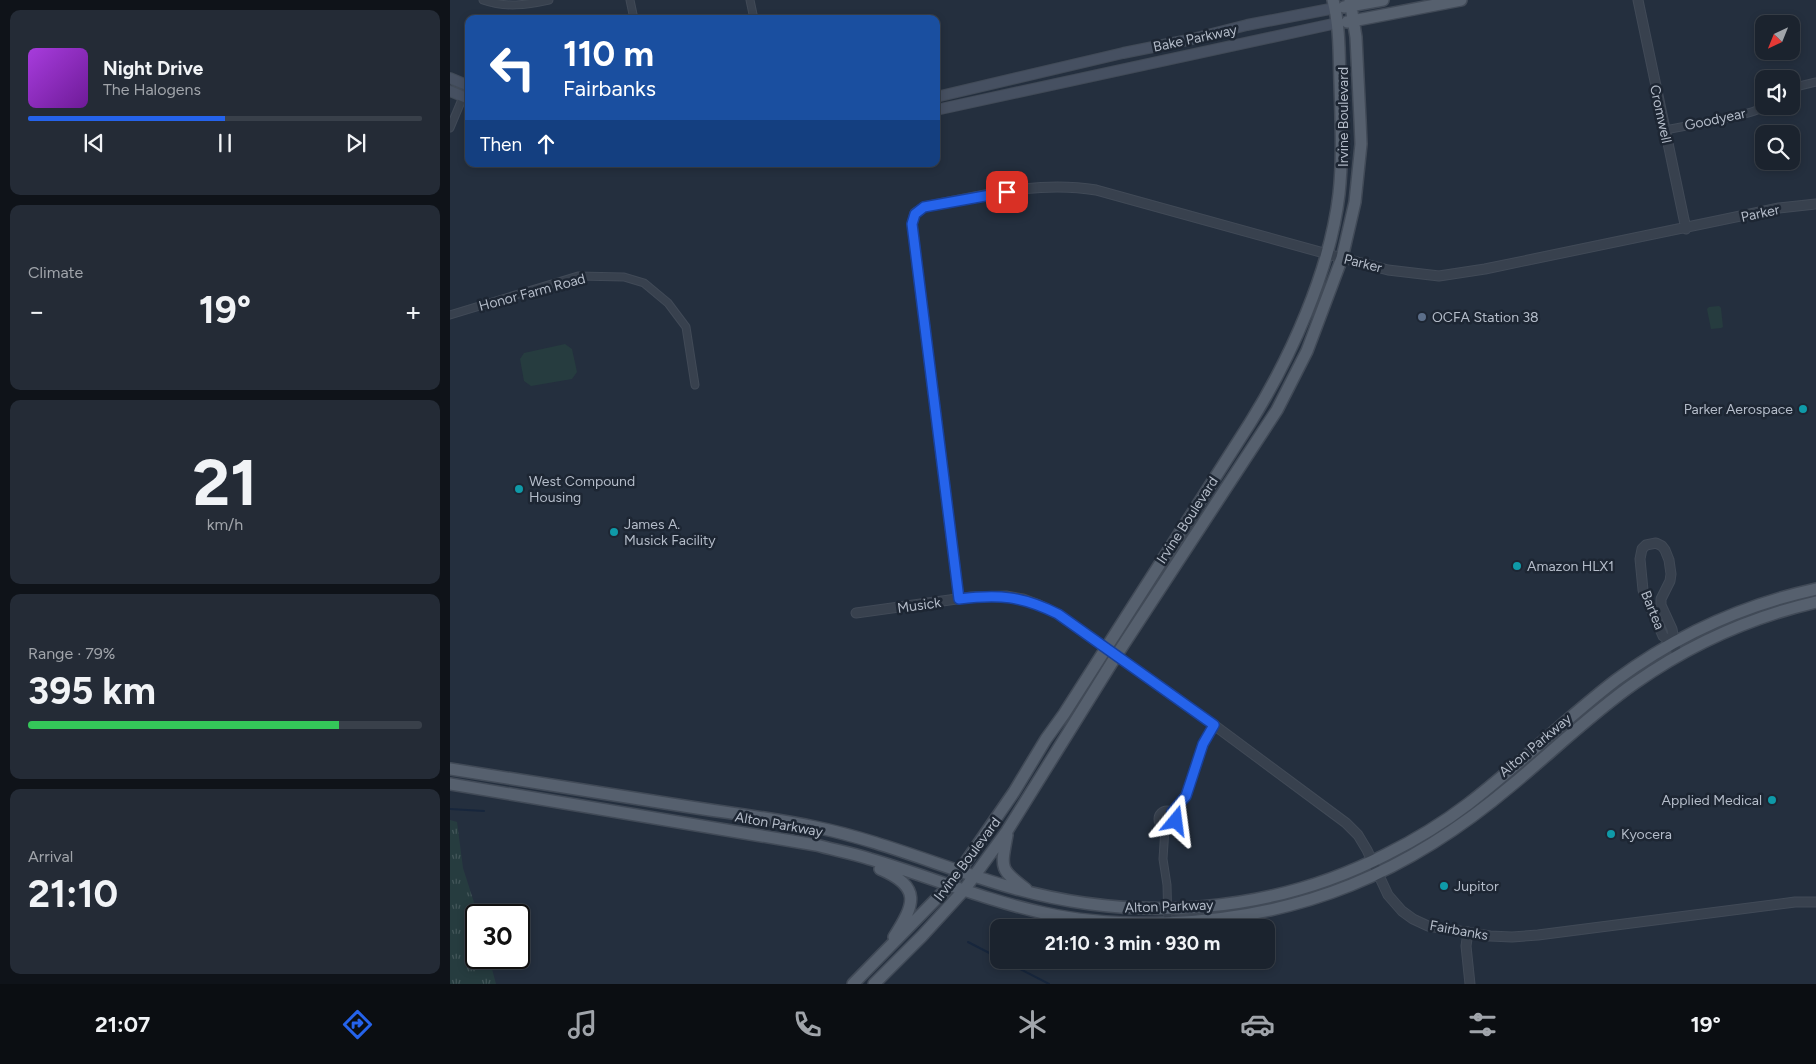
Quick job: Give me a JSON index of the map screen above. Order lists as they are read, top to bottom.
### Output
{
  "streets": {
    "main road": ["Bake Parkway", "Irvine Boulevard", "Alton Parkway"],
    "street": [
      "Cromwell",
      "Goodyear",
      "Parker",
      "Honor Farm Road",
      "Musick",
      "Bartea",
      "Fairbanks"
    ]
  },
  "crossings": [
    ["Bake Parkway", "Irvine Boulevard"],
    ["Cromwell", "Goodyear"],
    ["Cromwell", "Parker"],
    ["Irvine Boulevard", "Parker"],
    ["Irvine Boulevard", "Musick"],
    ["Irvine Boulevard", "Alton Parkway"],
    ["Irvine Boulevard", "Fairbanks"],
    ["Parker", "Musick"],
    ["Musick", "Fairbanks"],
    ["Bartea", "Alton Parkway"],
    ["Alton Parkway", "Fairbanks"]
  ],
  "places": [
    "OCFA Station 38",
    "Parker Aerospace",
    "West Compound Housing",
    "James A. Musick Facility",
    "Amazon HLX1",
    "Applied Medical",
    "Kyocera",
    "Jupitor"
  ],
  "north": "bottom left",
  "page": {
    "turn": ["110 m", "Fairbanks"],
    "song": ["Night Drive", "The Halogens"],
    "then": "Then",
    "tile": [
      "Climate",
      ["21", "km/h"],
      ["Range · 79%", "395 km"],
      ["Arrival", "21:10"]
    ],
    "heat": ["−", "19°", "+"],
    "limit": "30",
    "trip": "21:10 · 3 min · 930 m",
    "tabs": ["21:07", "19°"]
  }
}
